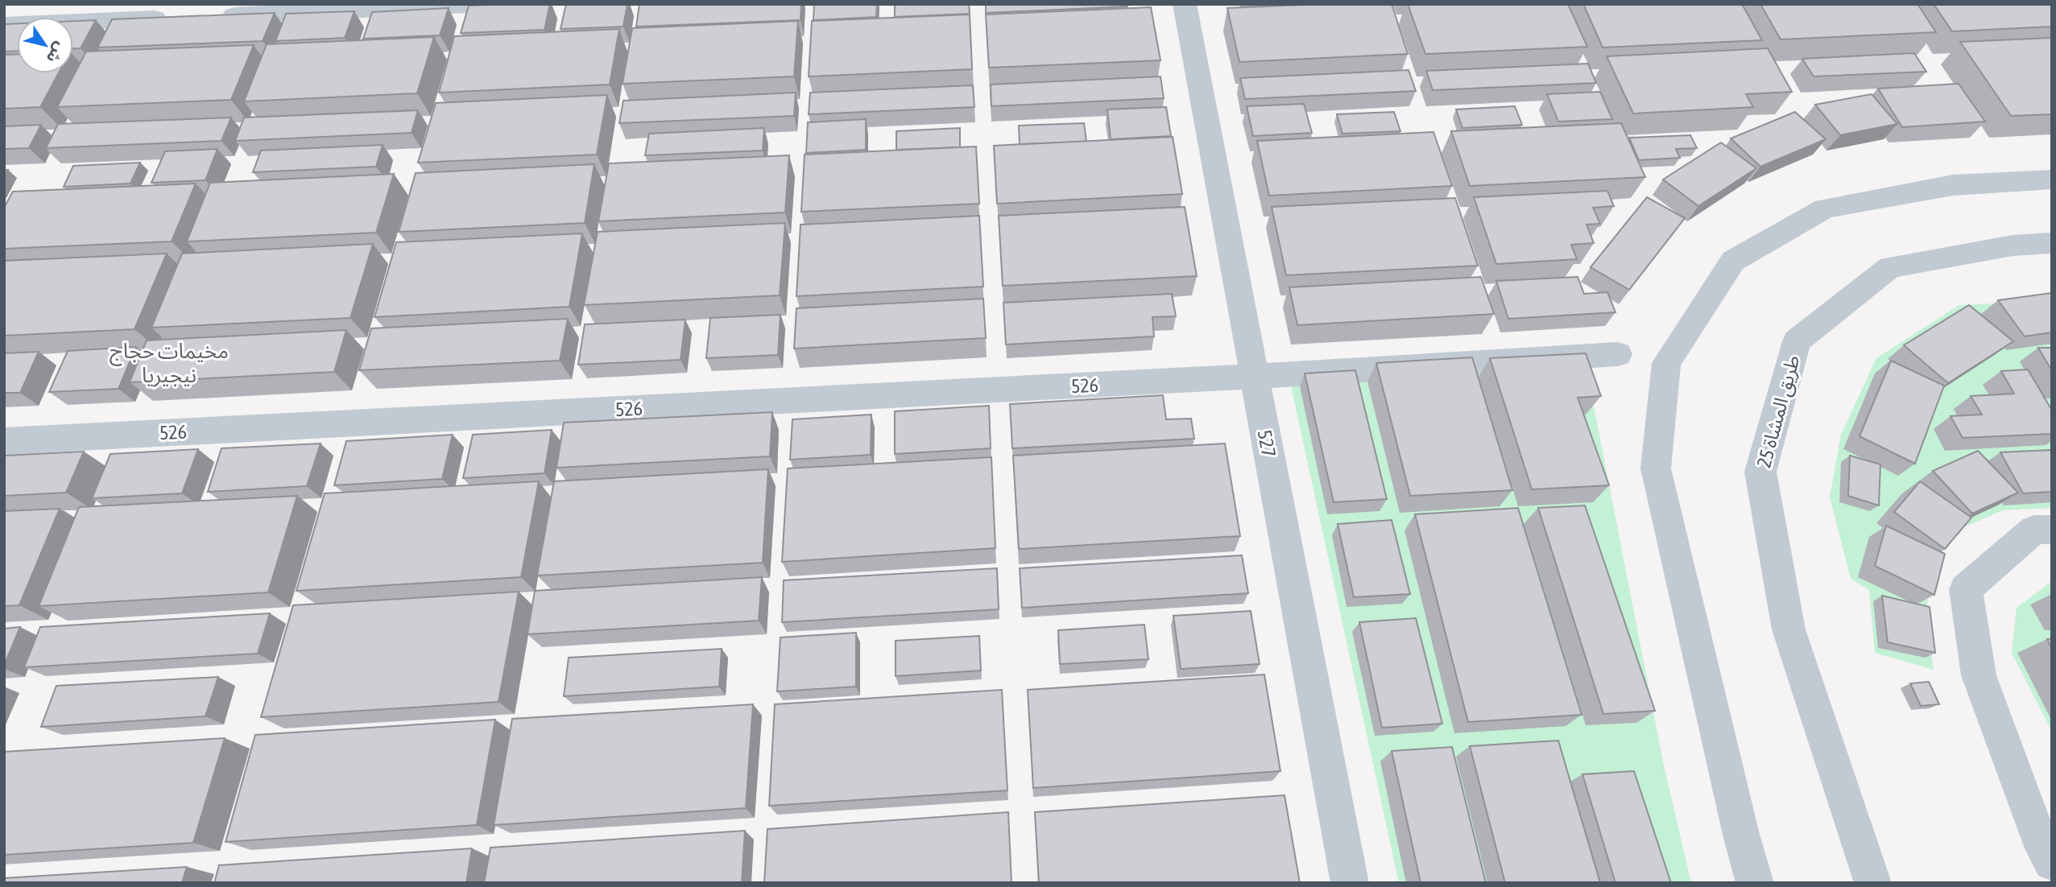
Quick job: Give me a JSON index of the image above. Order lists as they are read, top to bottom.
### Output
{
  "streets": {
    "street": ["526", "طريق المشاة 25", "527"]
  },
  "crossings": [
    ["526", "527"]
  ],
  "districts": ["مخيمات حجاج نيجيريا"],
  "north": "bottom right"
}
